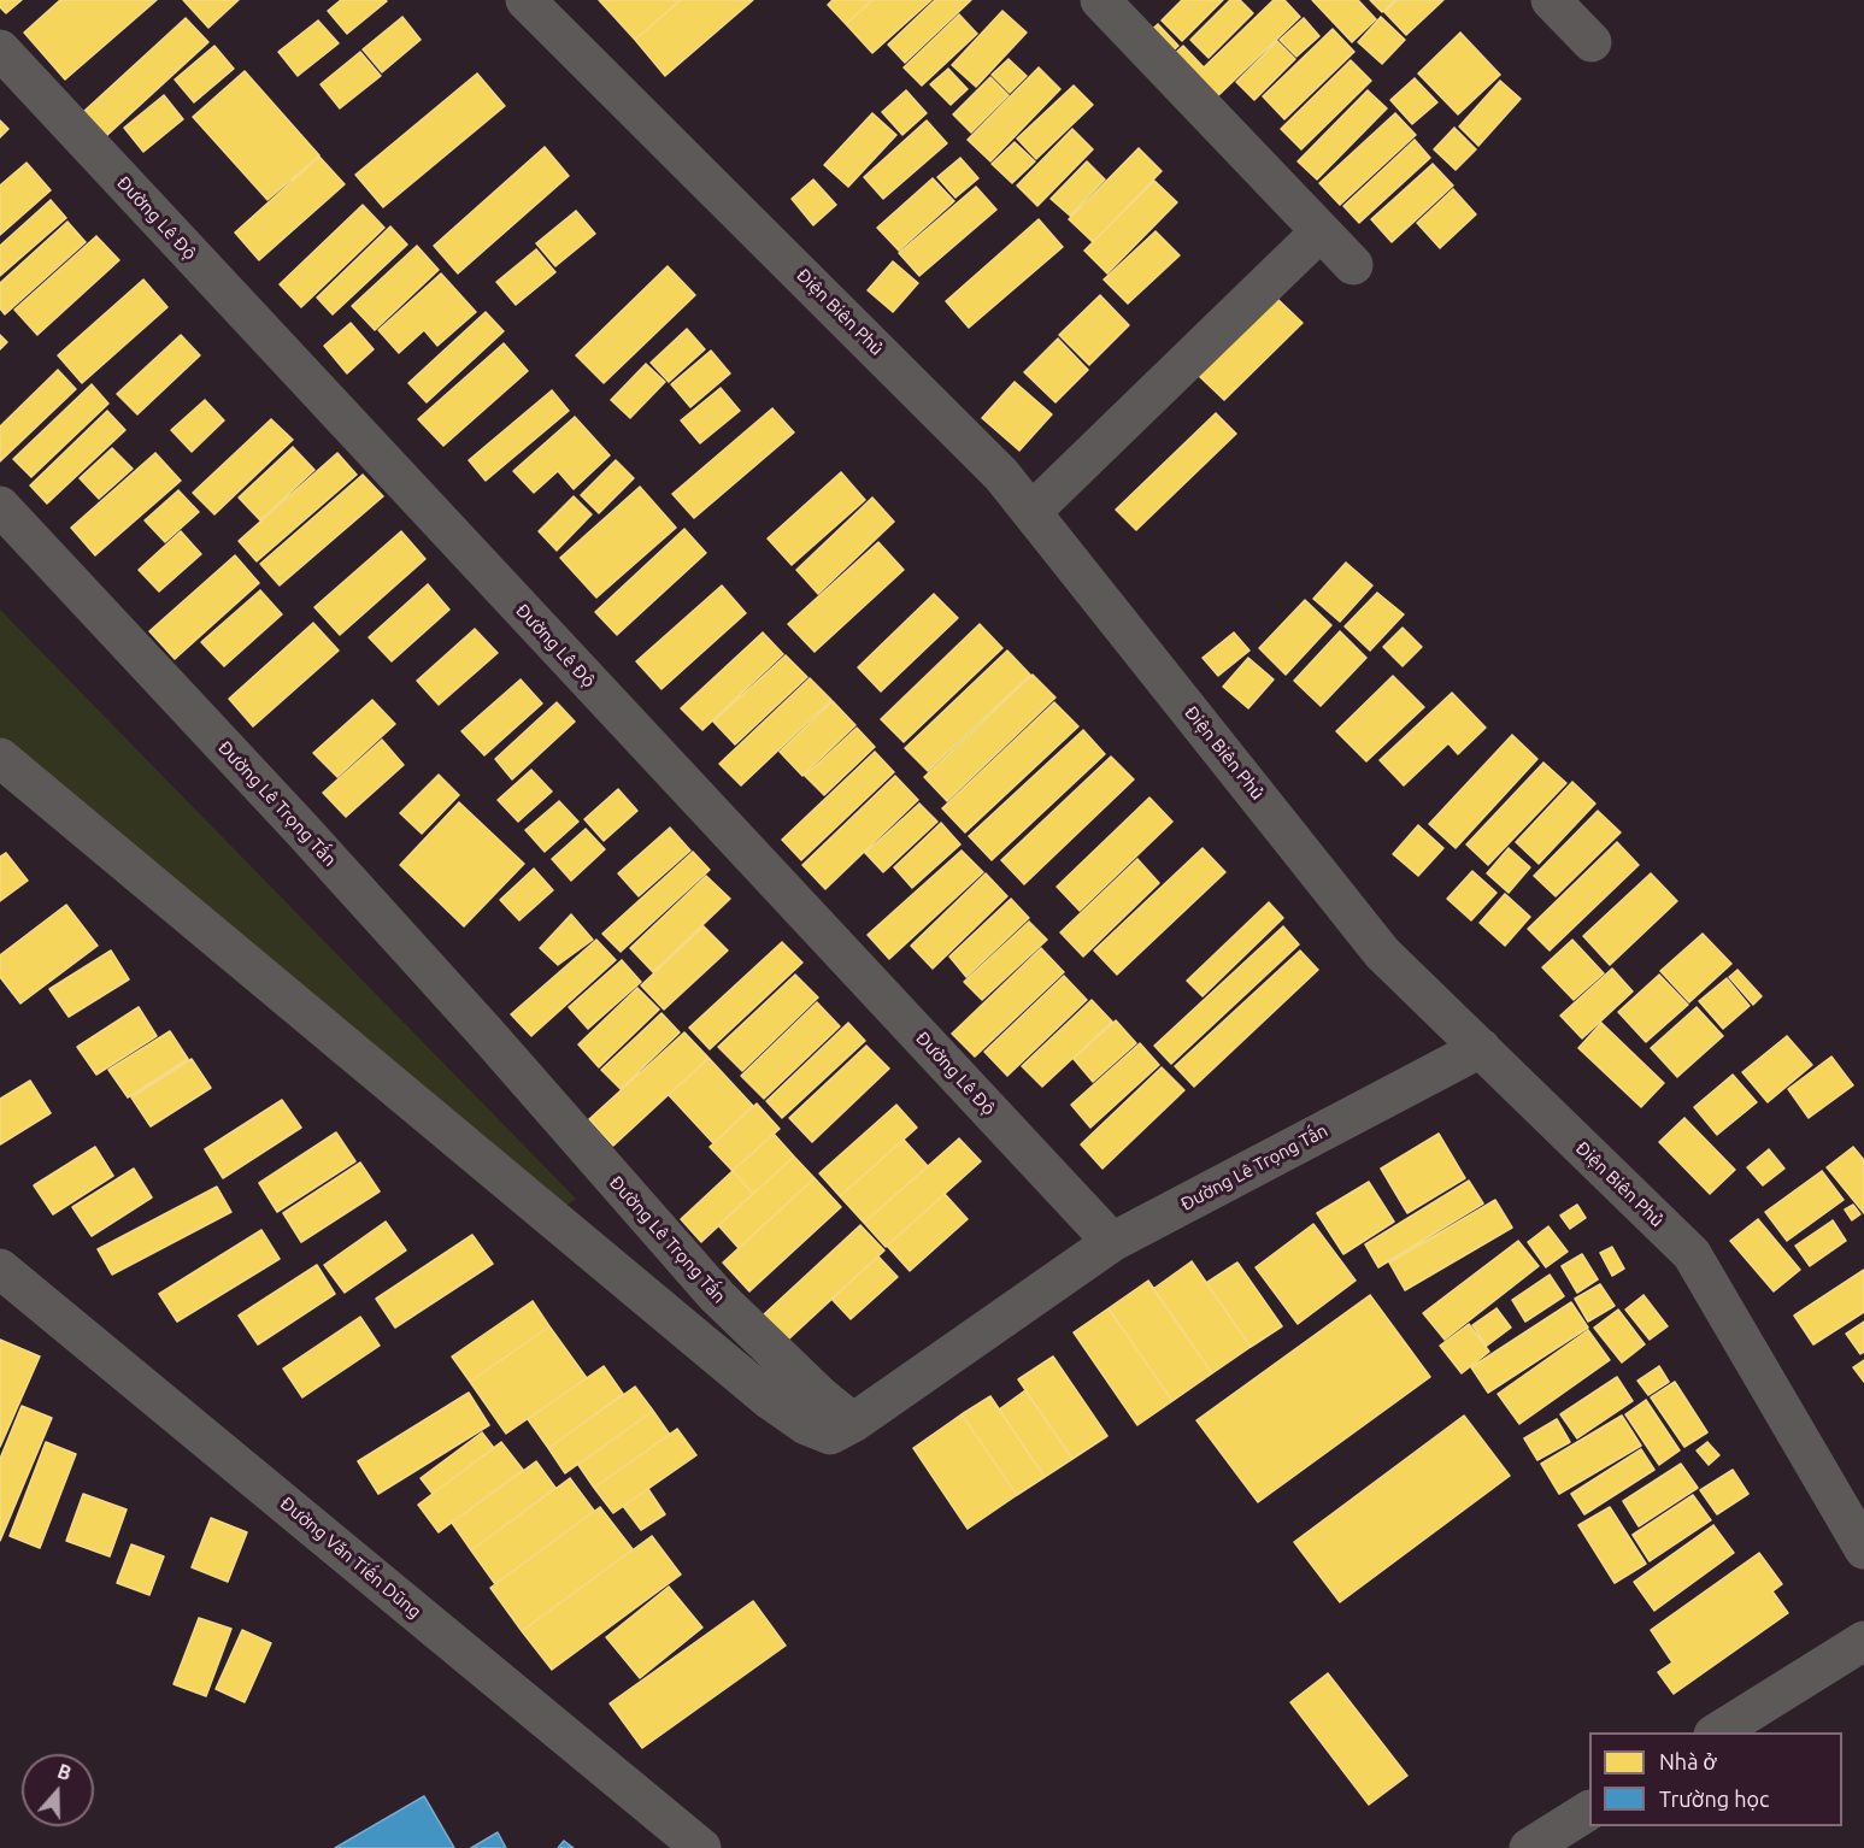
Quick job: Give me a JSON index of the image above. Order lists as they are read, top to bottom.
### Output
{
  "streets": {
    "street": [
      "Đường Lê Độ",
      "Điện Biên Phủ",
      "Đường Lê Trọng Tấn",
      "Đường Văn Tiến Dũng"
    ]
  },
  "crossings": [
    ["Đường Lê Độ", "Đường Lê Trọng Tấn"],
    ["Điện Biên Phủ", "Đường Lê Trọng Tấn"]
  ],
  "legend": ["Nhà ở", "Trường học"],
  "north": "top"
}
